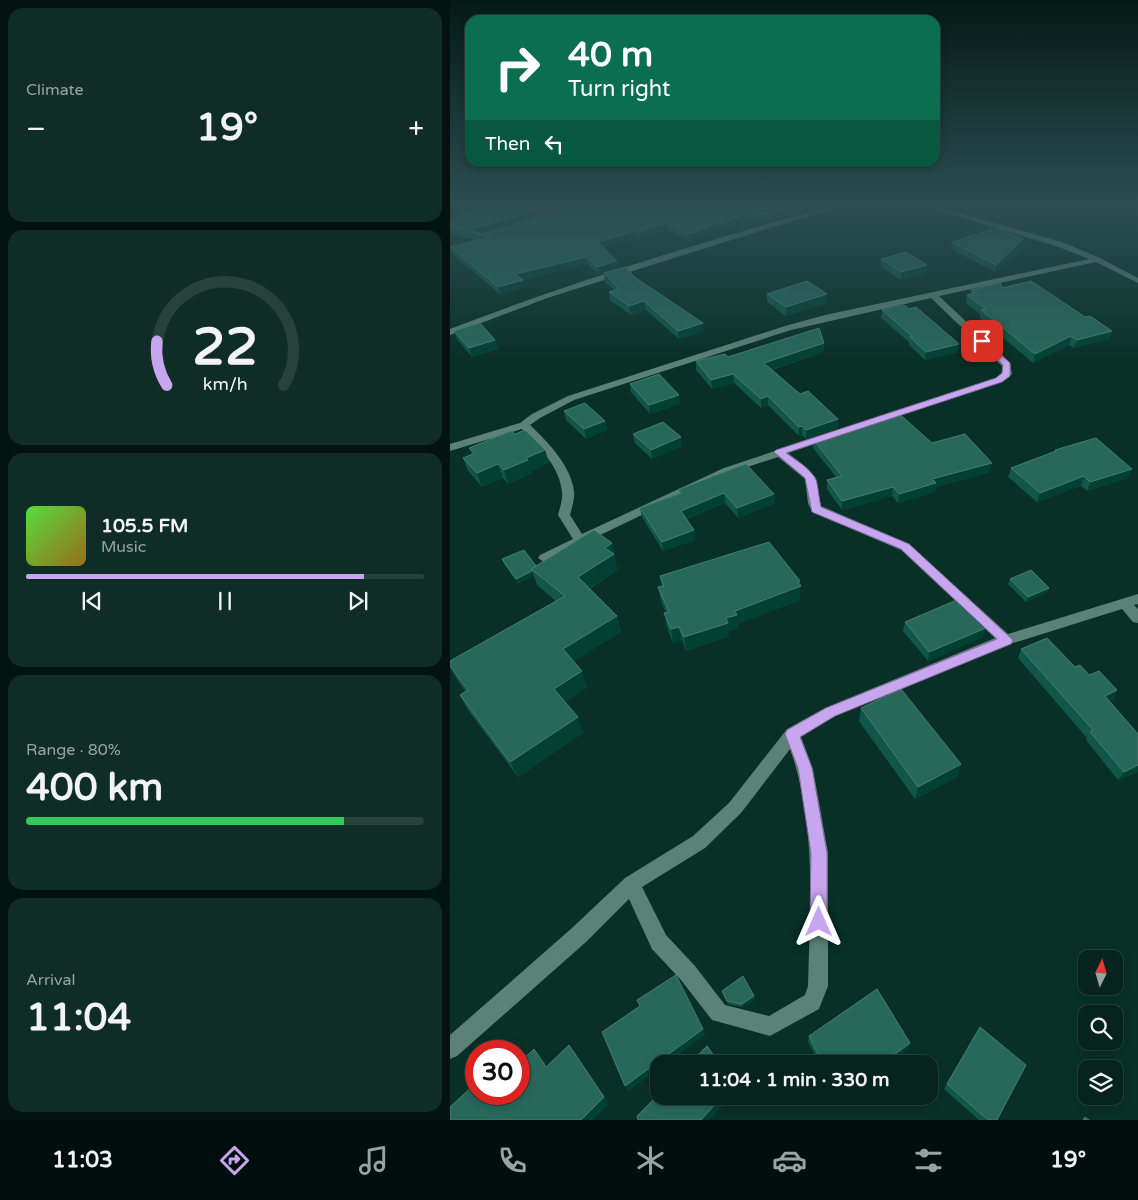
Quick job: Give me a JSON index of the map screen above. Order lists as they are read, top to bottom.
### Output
{
  "north": "top",
  "page": {
    "tile": [
      "Climate",
      ["Range · 80%", "400 km"],
      ["Arrival", "11:04"]
    ],
    "turn": ["40 m", "Turn right"],
    "heat": ["−", "19°", "+"],
    "then": "Then",
    "song": ["105.5 FM", "Music"],
    "limit": "30",
    "trip": "11:04 · 1 min · 330 m",
    "tabs": ["11:03", "19°"],
    "gauge": ["22", "km/h"]
  }
}
